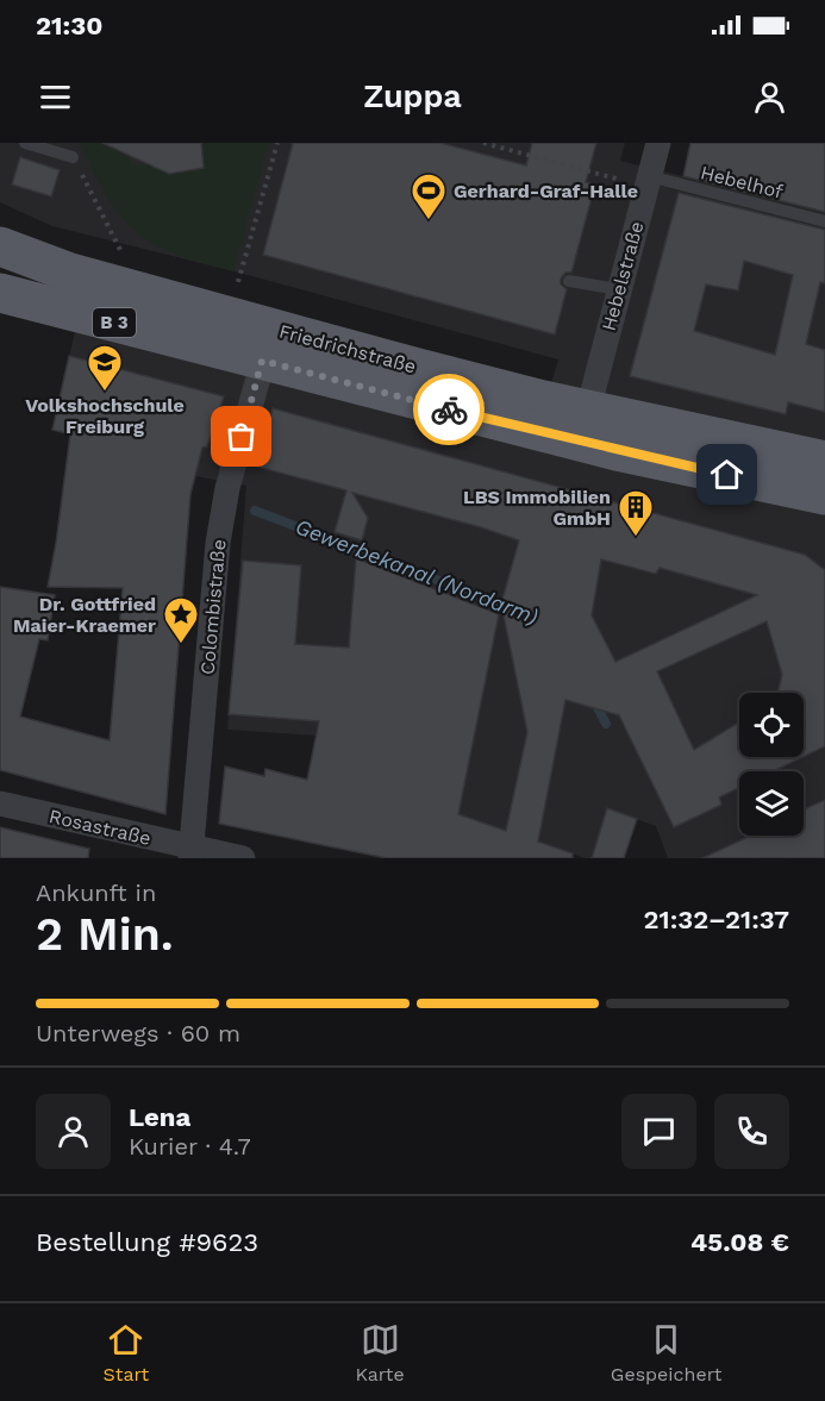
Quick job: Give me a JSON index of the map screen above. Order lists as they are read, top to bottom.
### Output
{
  "streets": {
    "main road": ["B 3", "Friedrichstraße"],
    "street": ["Hebelstraße", "Colombistraße", "Rosastraße"],
    "lane": ["Hebelhof"]
  },
  "crossings": [
    ["Hebelhof", "Hebelstraße"],
    ["Hebelstraße", "Friedrichstraße"],
    ["Friedrichstraße", "Colombistraße"],
    ["Colombistraße", "Rosastraße"]
  ],
  "water": ["Gewerbekanal (Nordarm)"],
  "places": {
    "sports": ["Gerhard-Graf-Halle"],
    "school or university": ["Volkshochschule Freiburg"],
    "building": ["LBS Immobilien GmbH"],
    "place": ["Dr. Gottfried Maier-Kraemer"]
  },
  "page": {
    "status": "21:30",
    "header": "Zuppa",
    "heading": ["2 Min.", "Ankunft in", "21:32–21:37"],
    "panel": [
      "Lena",
      "Kurier · 4.7",
      "Bestellung #9623",
      "45.08 €"
    ],
    "bar": "Unterwegs · 60 m",
    "tabs": ["Start", "Karte", "Gespeichert"]
  }
}
